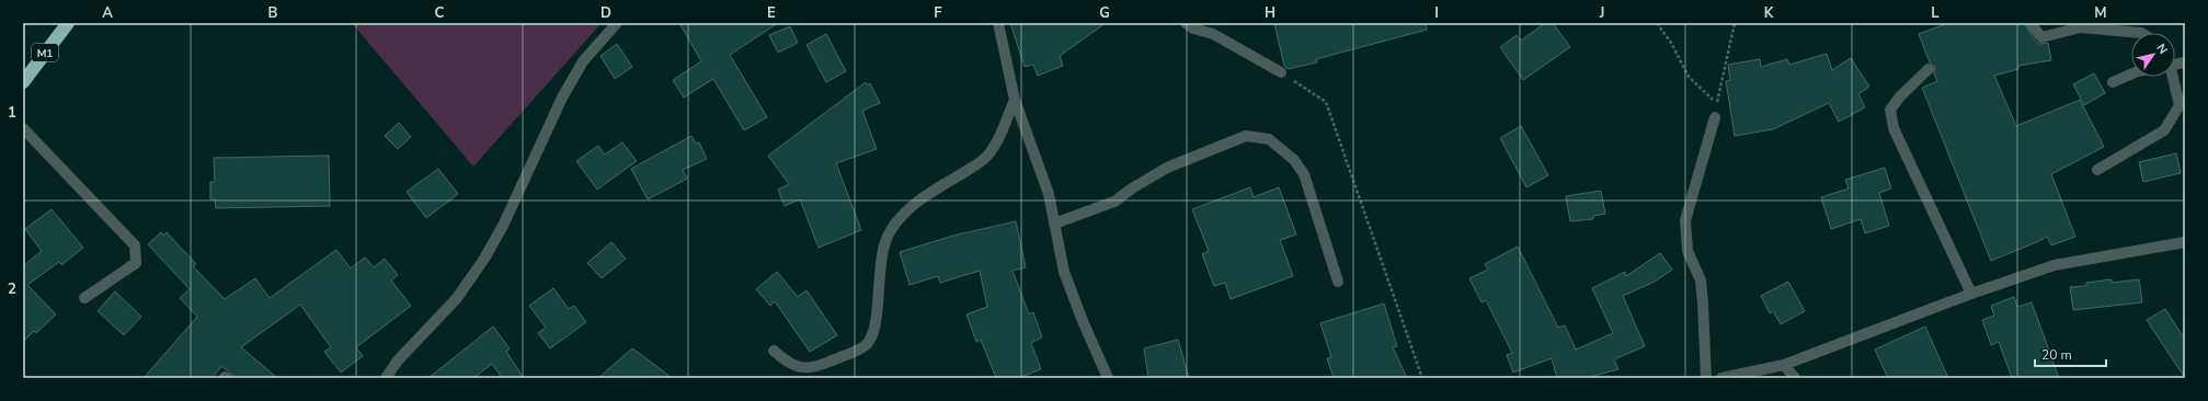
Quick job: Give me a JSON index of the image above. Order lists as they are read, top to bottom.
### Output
{
  "streets": {
    "highway": ["M1"]
  },
  "scale_bar": "20 m",
  "north": "top right",
  "grid": {
    "columns": [
      "A",
      "B",
      "C",
      "D",
      "E",
      "F",
      "G",
      "H",
      "I",
      "J",
      "K",
      "L",
      "M"
    ],
    "rows": ["1", "2"]
  }
}
